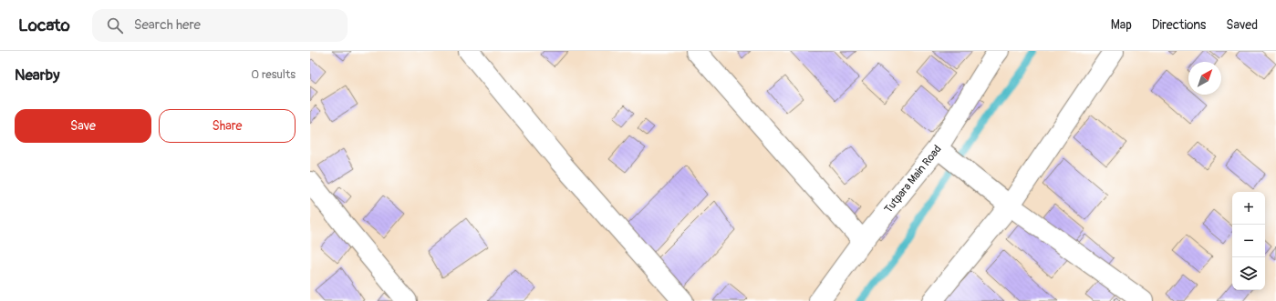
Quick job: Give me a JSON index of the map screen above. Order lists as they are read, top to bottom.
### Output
{
  "streets": {
    "street": ["Tutpara Main Road"]
  },
  "north": "top right",
  "page": {
    "header": "Locato",
    "search": "Search here",
    "nav": ["Map", "Directions", "Saved"],
    "heading": ["Nearby", "0 results"],
    "buttons": ["Save", "Share"],
    "map_buttons": ["+", "−"]
  }
}
